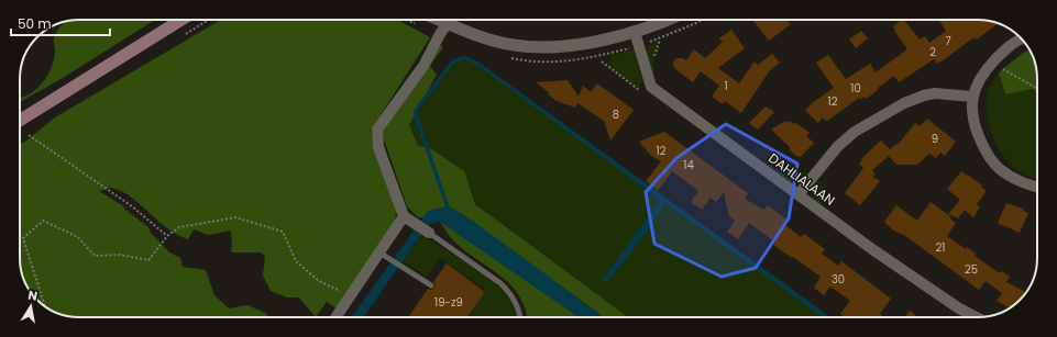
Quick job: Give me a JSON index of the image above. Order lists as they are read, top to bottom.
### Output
{
  "streets": {
    "street": ["DAHLIALAAN"]
  },
  "house_numbers": [
    "7",
    "2",
    "1",
    "10",
    "12",
    "8",
    "9",
    "12",
    "14",
    "21",
    "25",
    "30",
    "19-z9"
  ],
  "scale_bar": "50 m",
  "north": "top"
}
